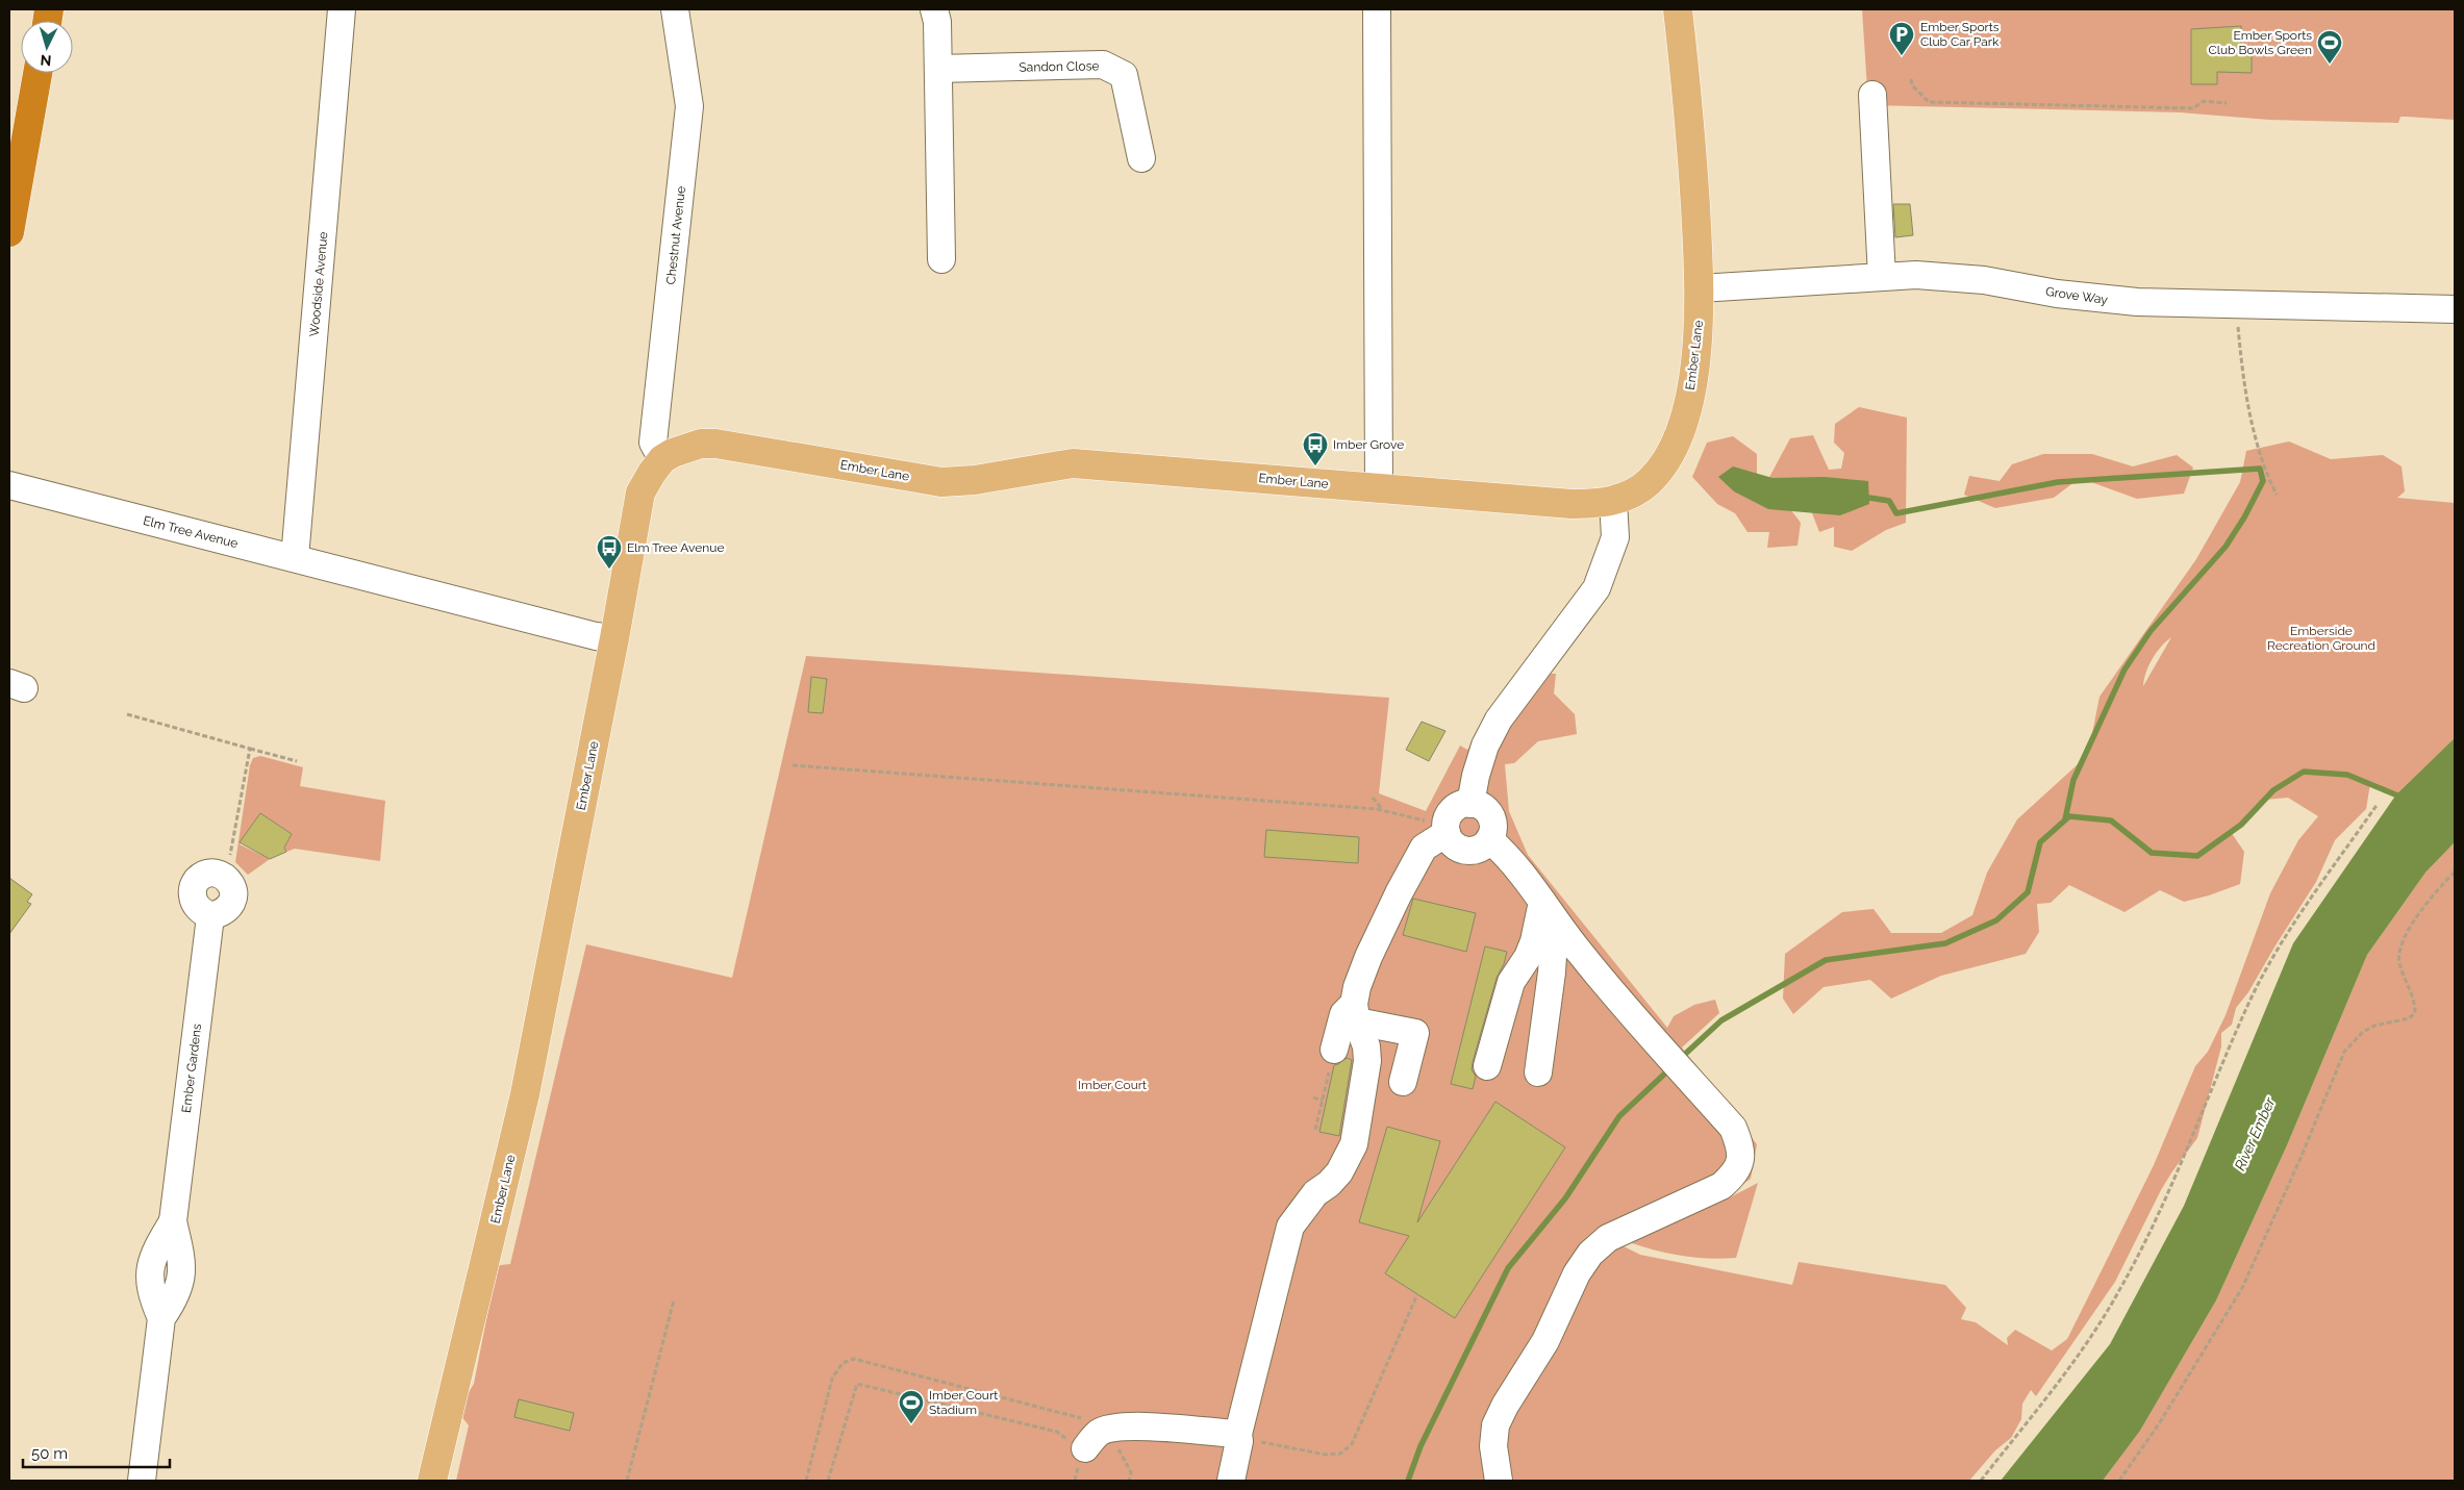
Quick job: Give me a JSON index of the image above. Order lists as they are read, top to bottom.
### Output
{
  "streets": {
    "main road": ["Ember Lane"],
    "street": [
      "Sandon Close",
      "Chestnut Avenue",
      "Woodside Avenue",
      "Grove Way",
      "Elm Tree Avenue",
      "Ember Gardens"
    ]
  },
  "crossings": [
    ["Chestnut Avenue", "Ember Lane"],
    ["Woodside Avenue", "Elm Tree Avenue"],
    ["Grove Way", "Ember Lane"],
    ["Ember Lane", "Elm Tree Avenue"]
  ],
  "water": ["River Ember"],
  "parks": ["Emberside Recreation Ground", "Imber Court"],
  "places": {
    "parking": ["Ember Sports Club Car Park"],
    "sports": ["Ember Sports Club Bowls Green", "Imber Court Stadium"],
    "bus stop": ["Imber Grove", "Elm Tree Avenue"]
  },
  "scale_bar": "50 m",
  "north": "bottom"
}
